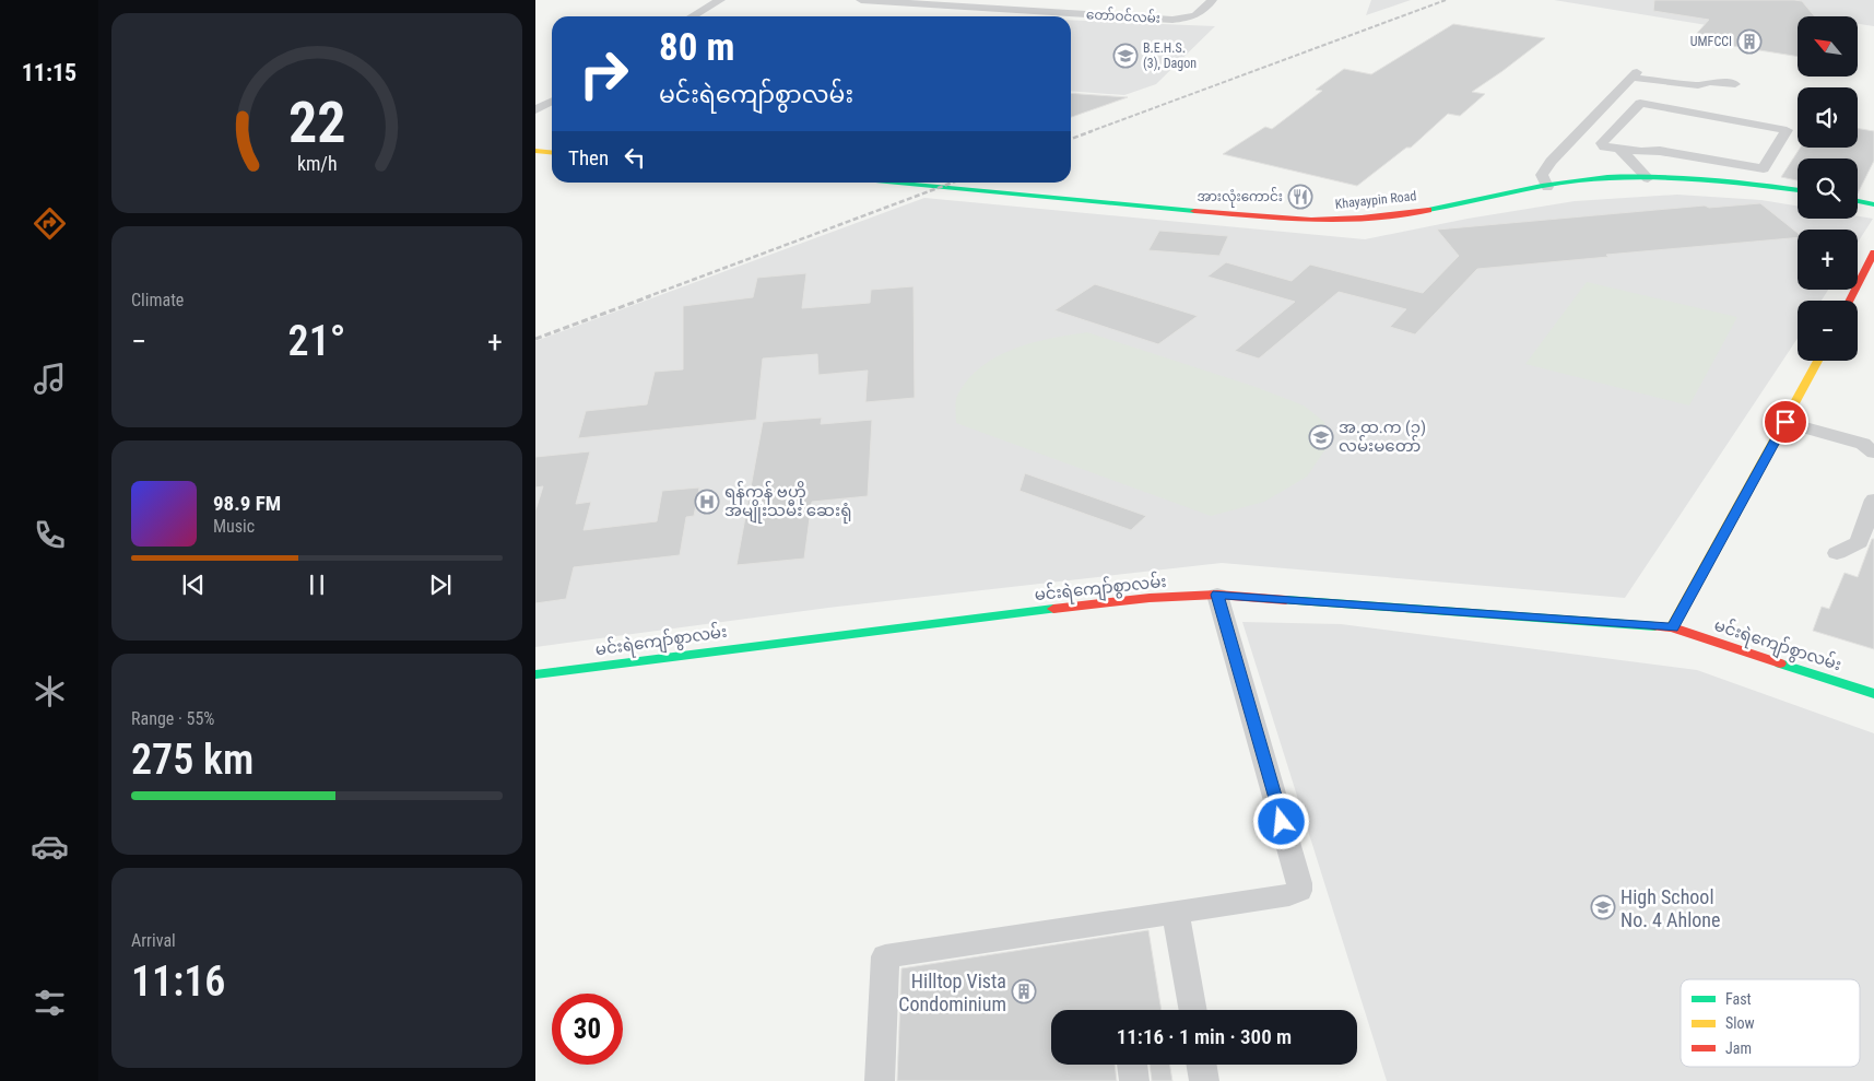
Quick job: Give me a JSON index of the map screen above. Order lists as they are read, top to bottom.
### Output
{
  "streets": {
    "main road": ["Khayaypin Road", "မင်းရဲကျော်စွာလမ်း"],
    "street": ["တော်ဝင်လမ်း"]
  },
  "places": {
    "building": ["UMFCCI", "Hilltop Vista Condominium"],
    "school or university": ["B.E.H.S. (3), Dagon", "အ.ထ.က (၁) လမ်းမတော်", "High School No. 4 Ahlone"],
    "restaurant": ["အားလုံးကောင်း"],
    "hospital": ["ရန်ကုန် ဗဟို အမျိုးသမီး ဆေးရုံ"]
  },
  "legend": ["Fast", "Slow", "Jam"],
  "north": "top left",
  "page": {
    "tabs": "11:15",
    "map_buttons": ["+", "−"],
    "turn": ["80 m", "မင်းရဲကျော်စွာလမ်း"],
    "then": "Then",
    "tile": [
      "Climate",
      ["Range · 55%", "275 km"],
      ["Arrival", "11:16"]
    ],
    "heat": ["−", "21°", "+"],
    "song": ["98.9 FM", "Music"],
    "limit": "30",
    "trip": "11:16 · 1 min · 300 m",
    "gauge": ["22", "km/h"]
  }
}
